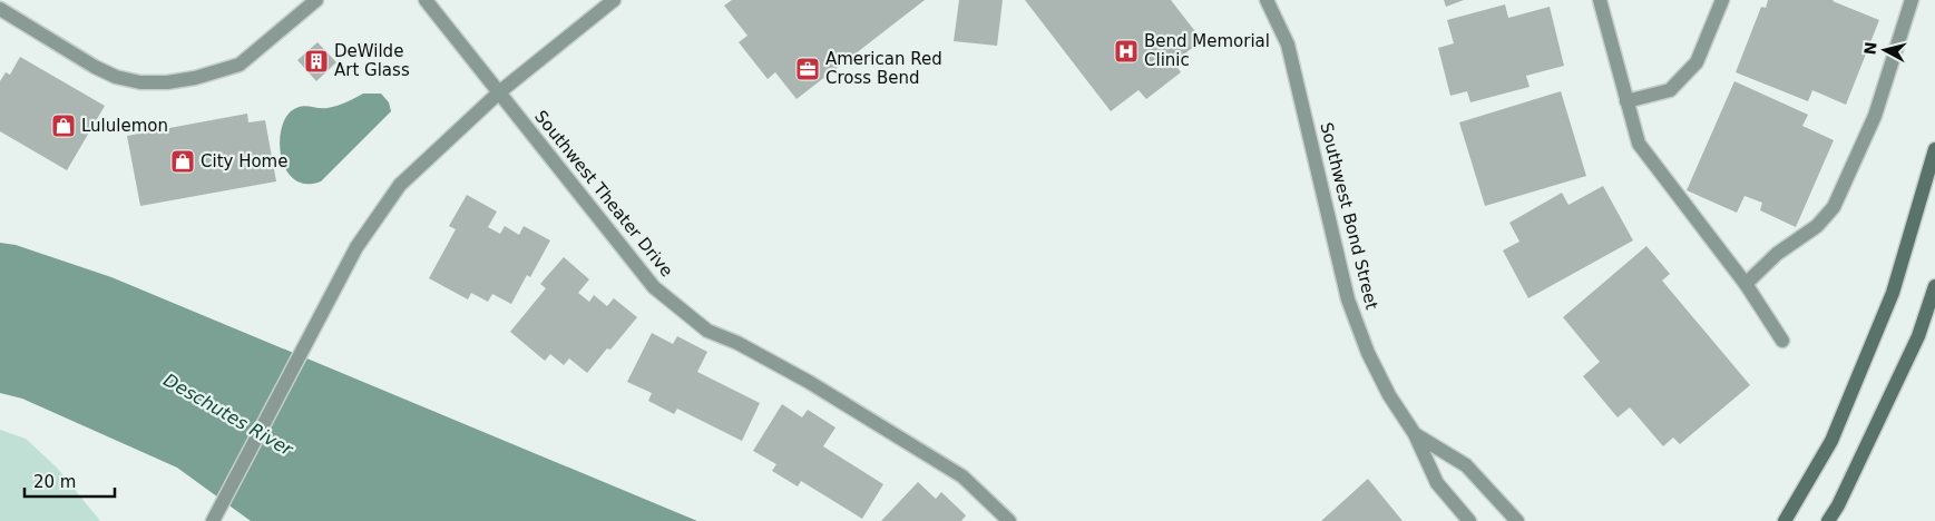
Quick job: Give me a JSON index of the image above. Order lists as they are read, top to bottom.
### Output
{
  "streets": {
    "street": ["Southwest Theater Drive", "Southwest Bond Street"]
  },
  "water": ["Deschutes River"],
  "places": {
    "hospital": ["Bend Memorial Clinic"],
    "building": ["DeWilde Art Glass"],
    "office": ["American Red Cross Bend"],
    "shop": ["Lululemon", "City Home"]
  },
  "scale_bar": "20 m",
  "north": "left"
}
